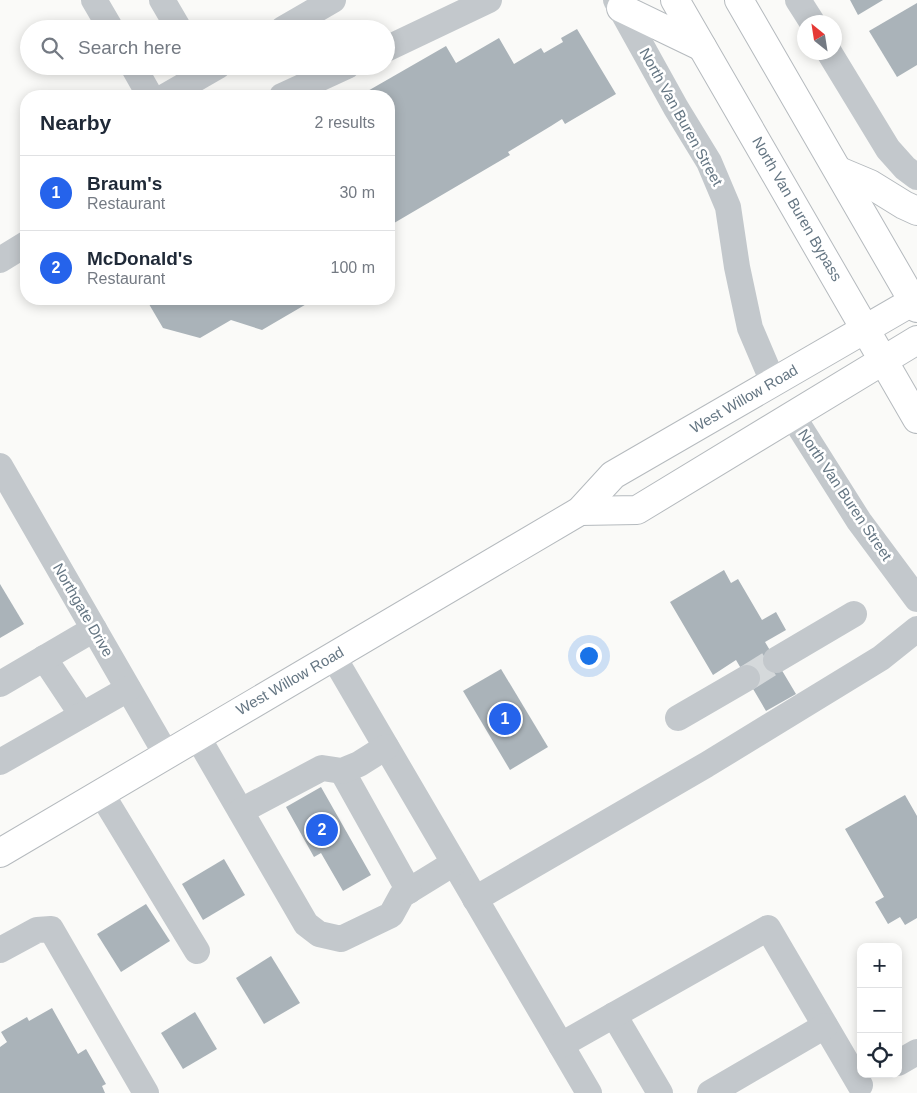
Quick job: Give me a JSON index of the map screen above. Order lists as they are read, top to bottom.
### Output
{
  "streets": {
    "main road": ["North Van Buren Bypass", "West Willow Road"],
    "street": ["North Van Buren Street", "Northgate Drive"]
  },
  "crossings": [
    ["North Van Buren Street", "West Willow Road"],
    ["North Van Buren Bypass", "West Willow Road"],
    ["West Willow Road", "Northgate Drive"]
  ],
  "north": "top left",
  "page": {
    "search": "Search here",
    "heading": ["Nearby", "2 results"],
    "list": [
      {
        "mark": "1",
        "name": "Braum's",
        "note": "Restaurant",
        "value": "30 m"
      },
      {
        "mark": "2",
        "name": "McDonald's",
        "note": "Restaurant",
        "value": "100 m"
      }
    ],
    "pins": ["1", "2"],
    "map_buttons": ["+", "−"]
  }
}
